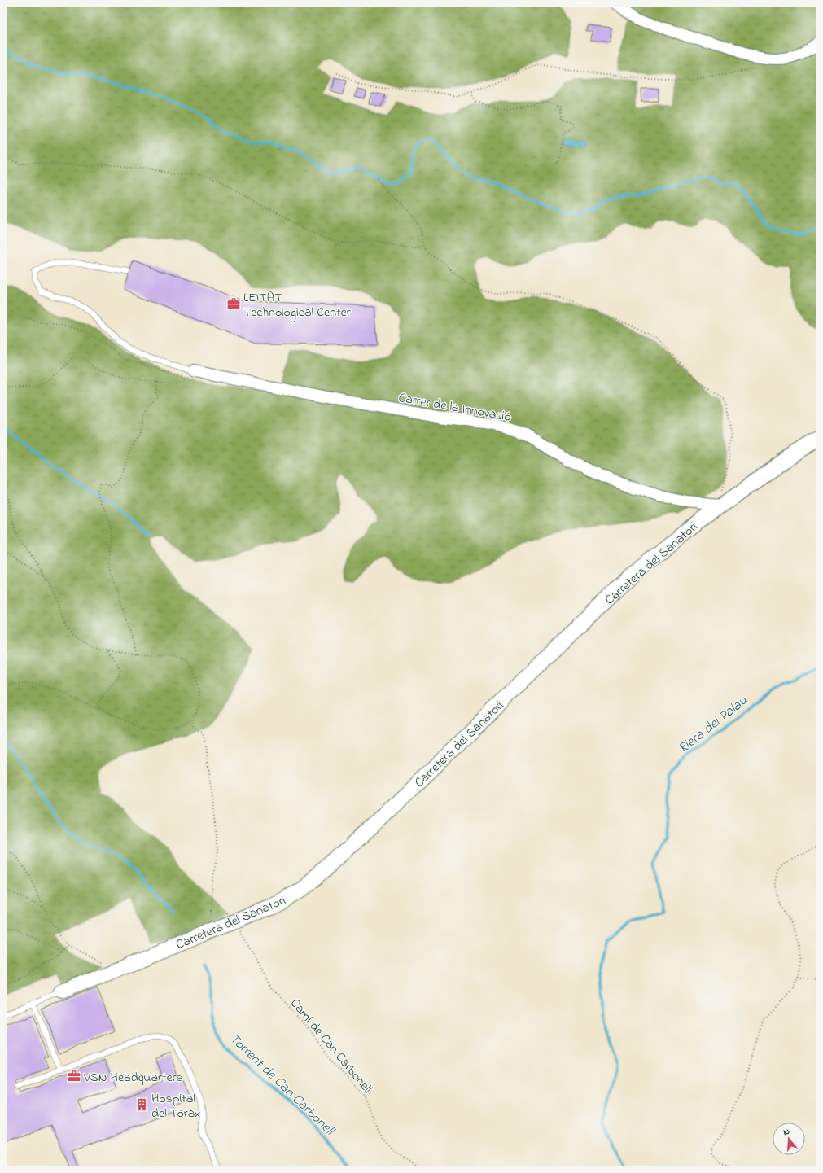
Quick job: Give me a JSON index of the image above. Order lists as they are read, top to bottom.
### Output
{
  "streets": {
    "street": ["Carrer de la Innovació", "Carretera del Sanatori"],
    "path": ["Camí de Can Carbonell"]
  },
  "crossings": [
    ["Carrer de la Innovació", "Carretera del Sanatori"],
    ["Carretera del Sanatori", "Camí de Can Carbonell"]
  ],
  "water": ["Riera del Palau", "Torrent de Can Carbonell"],
  "places": {
    "office": ["LEITAT Technological Center", "VSN Headquarters"],
    "building": ["Hospital del Tòrax"]
  },
  "north": "top"
}
